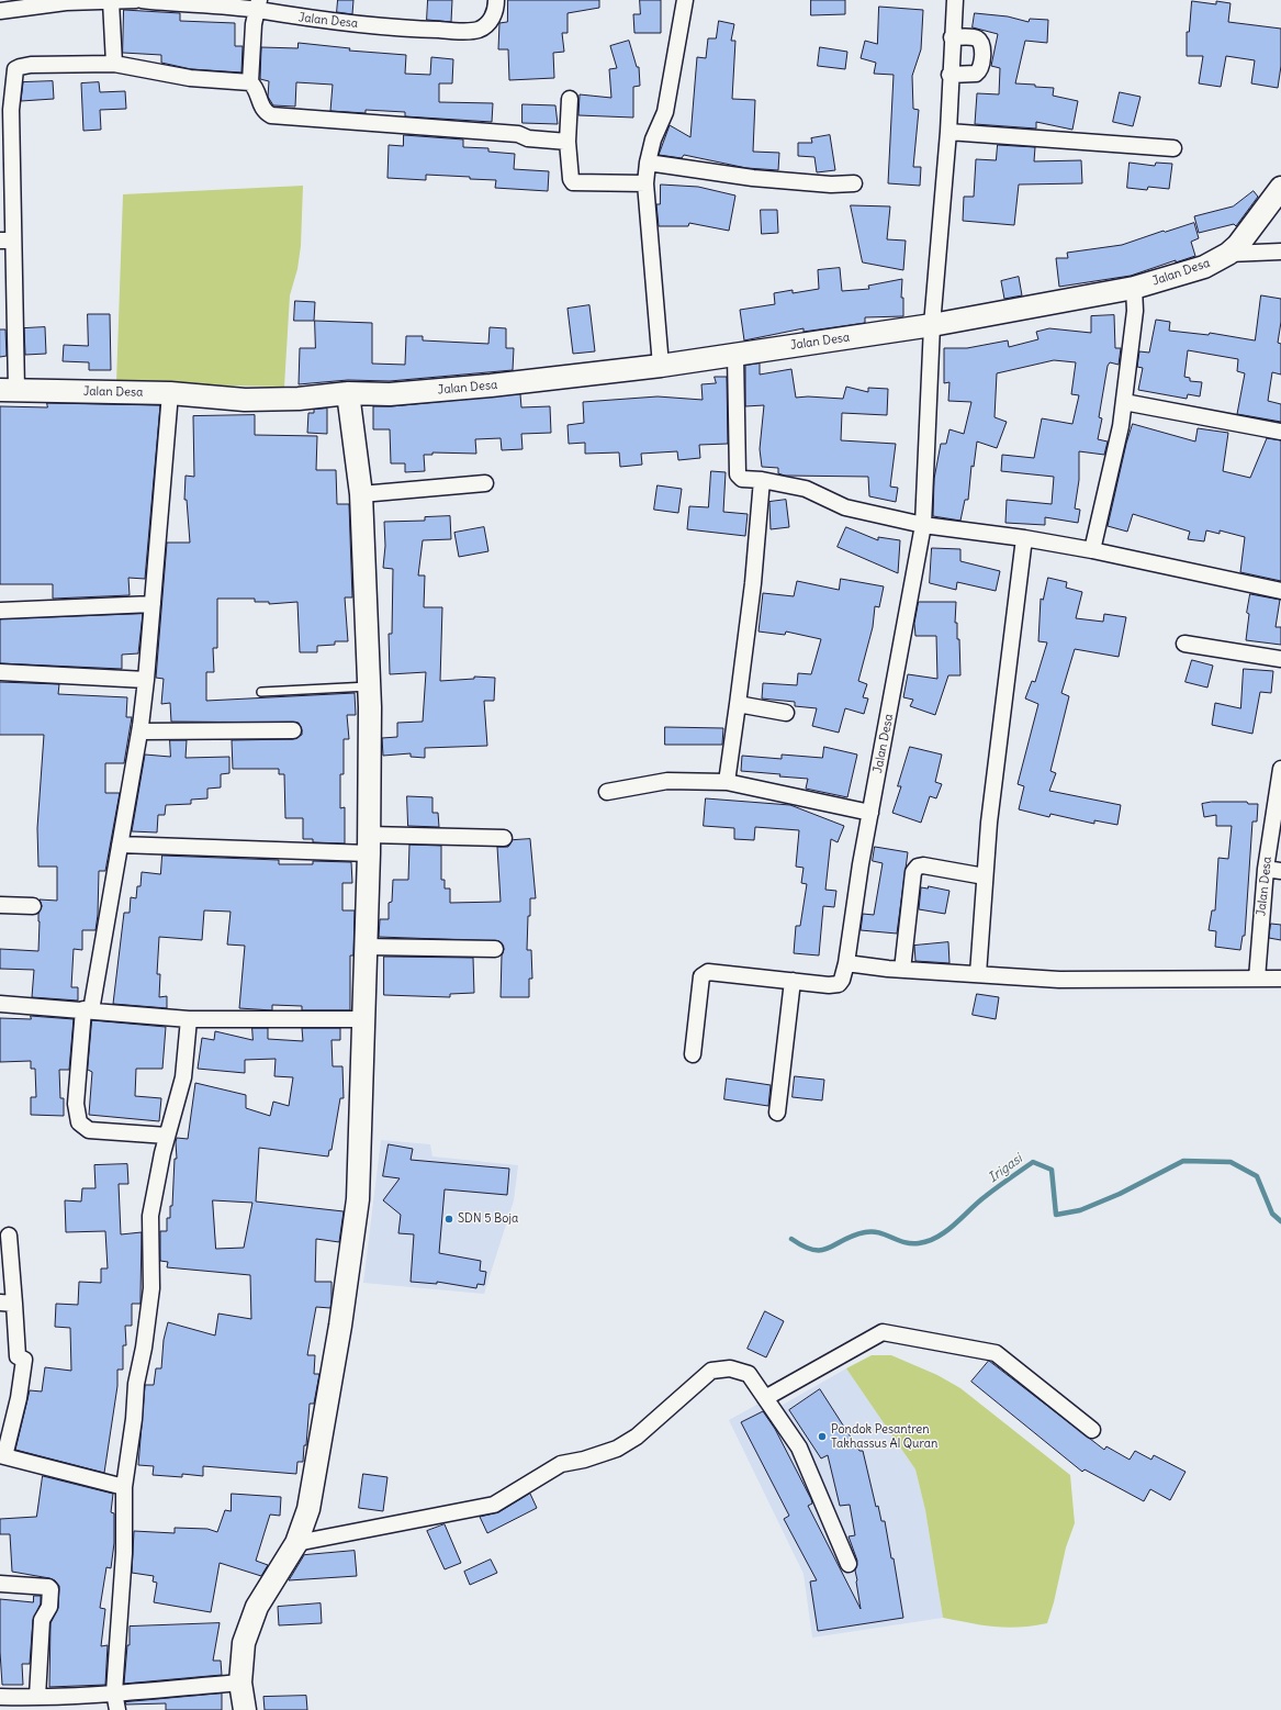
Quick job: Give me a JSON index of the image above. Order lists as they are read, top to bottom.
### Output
{
  "streets": {
    "street": ["Jalan Desa"]
  },
  "water": ["Irigasi"],
  "places": ["SDN 5 Boja", "Pondok Pesantren Takhassus Al Quran"]
}
